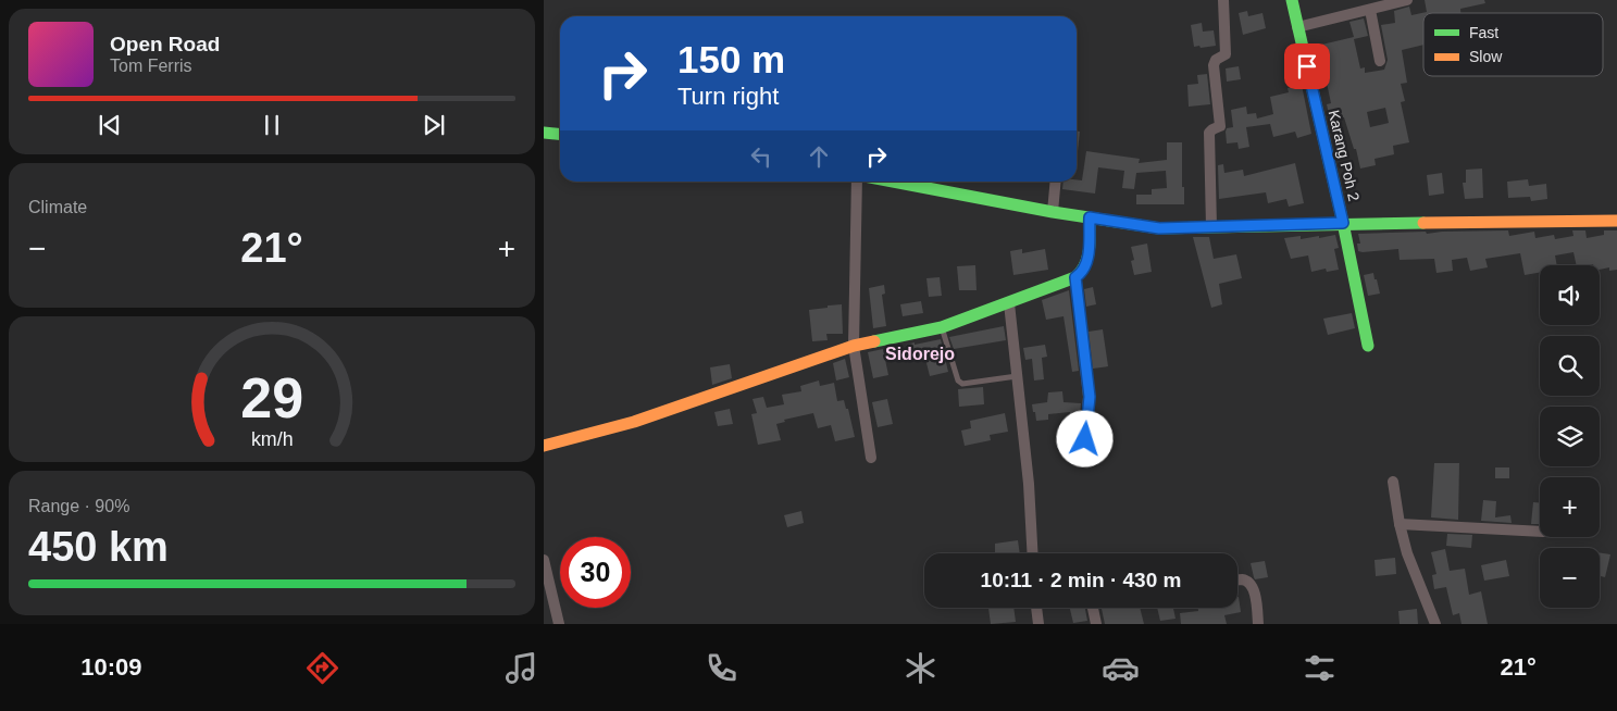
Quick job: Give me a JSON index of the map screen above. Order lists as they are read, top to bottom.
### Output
{
  "streets": {
    "street": ["Karang Poh 2"]
  },
  "districts": ["Sidorejo"],
  "legend": ["Fast", "Slow"],
  "page": {
    "turn": ["150 m", "Turn right"],
    "song": ["Open Road", "Tom Ferris"],
    "tile": [
      "Climate",
      ["Range · 90%", "450 km"]
    ],
    "heat": ["−", "21°", "+"],
    "map_buttons": ["+", "−"],
    "limit": "30",
    "trip": "10:11 · 2 min · 430 m",
    "tabs": ["10:09", "21°"],
    "gauge": ["29", "km/h"]
  }
}
